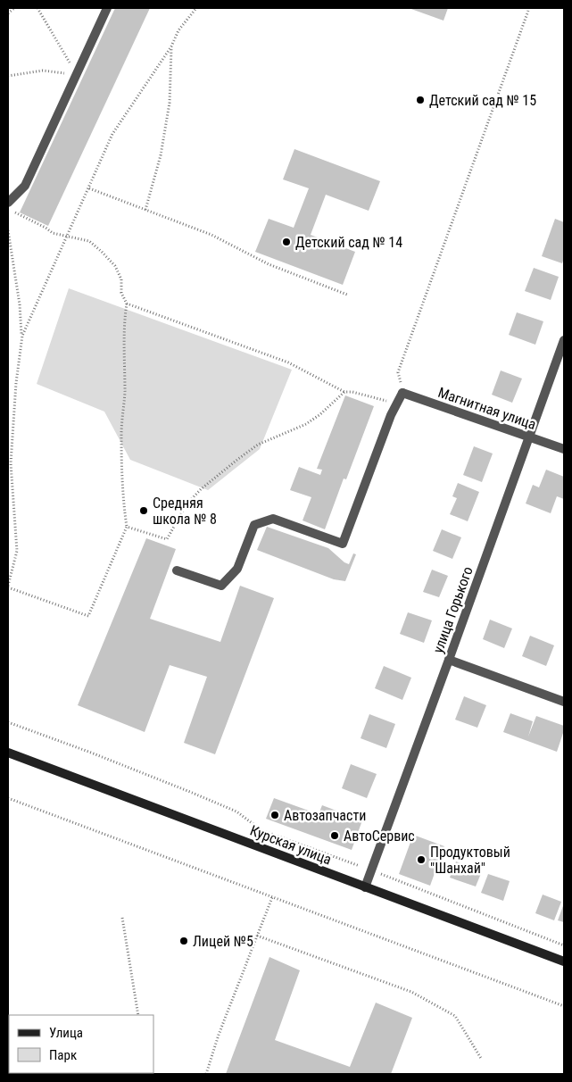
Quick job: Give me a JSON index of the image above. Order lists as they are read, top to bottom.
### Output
{
  "streets": {
    "main road": ["Курская улица"],
    "street": ["Магнитная улица", "улица Горького"]
  },
  "crossings": [
    ["Магнитная улица", "улица Горького"],
    ["улица Горького", "Курская улица"]
  ],
  "places": [
    "Детский сад № 15",
    "Детский сад № 14",
    "Cредняя школа № 8",
    "Автозапчасти",
    "АвтоСервис",
    "Продуктовый \"Шанхай\"",
    "Лицей №5"
  ],
  "legend": ["Улица", "Парк"]
}
